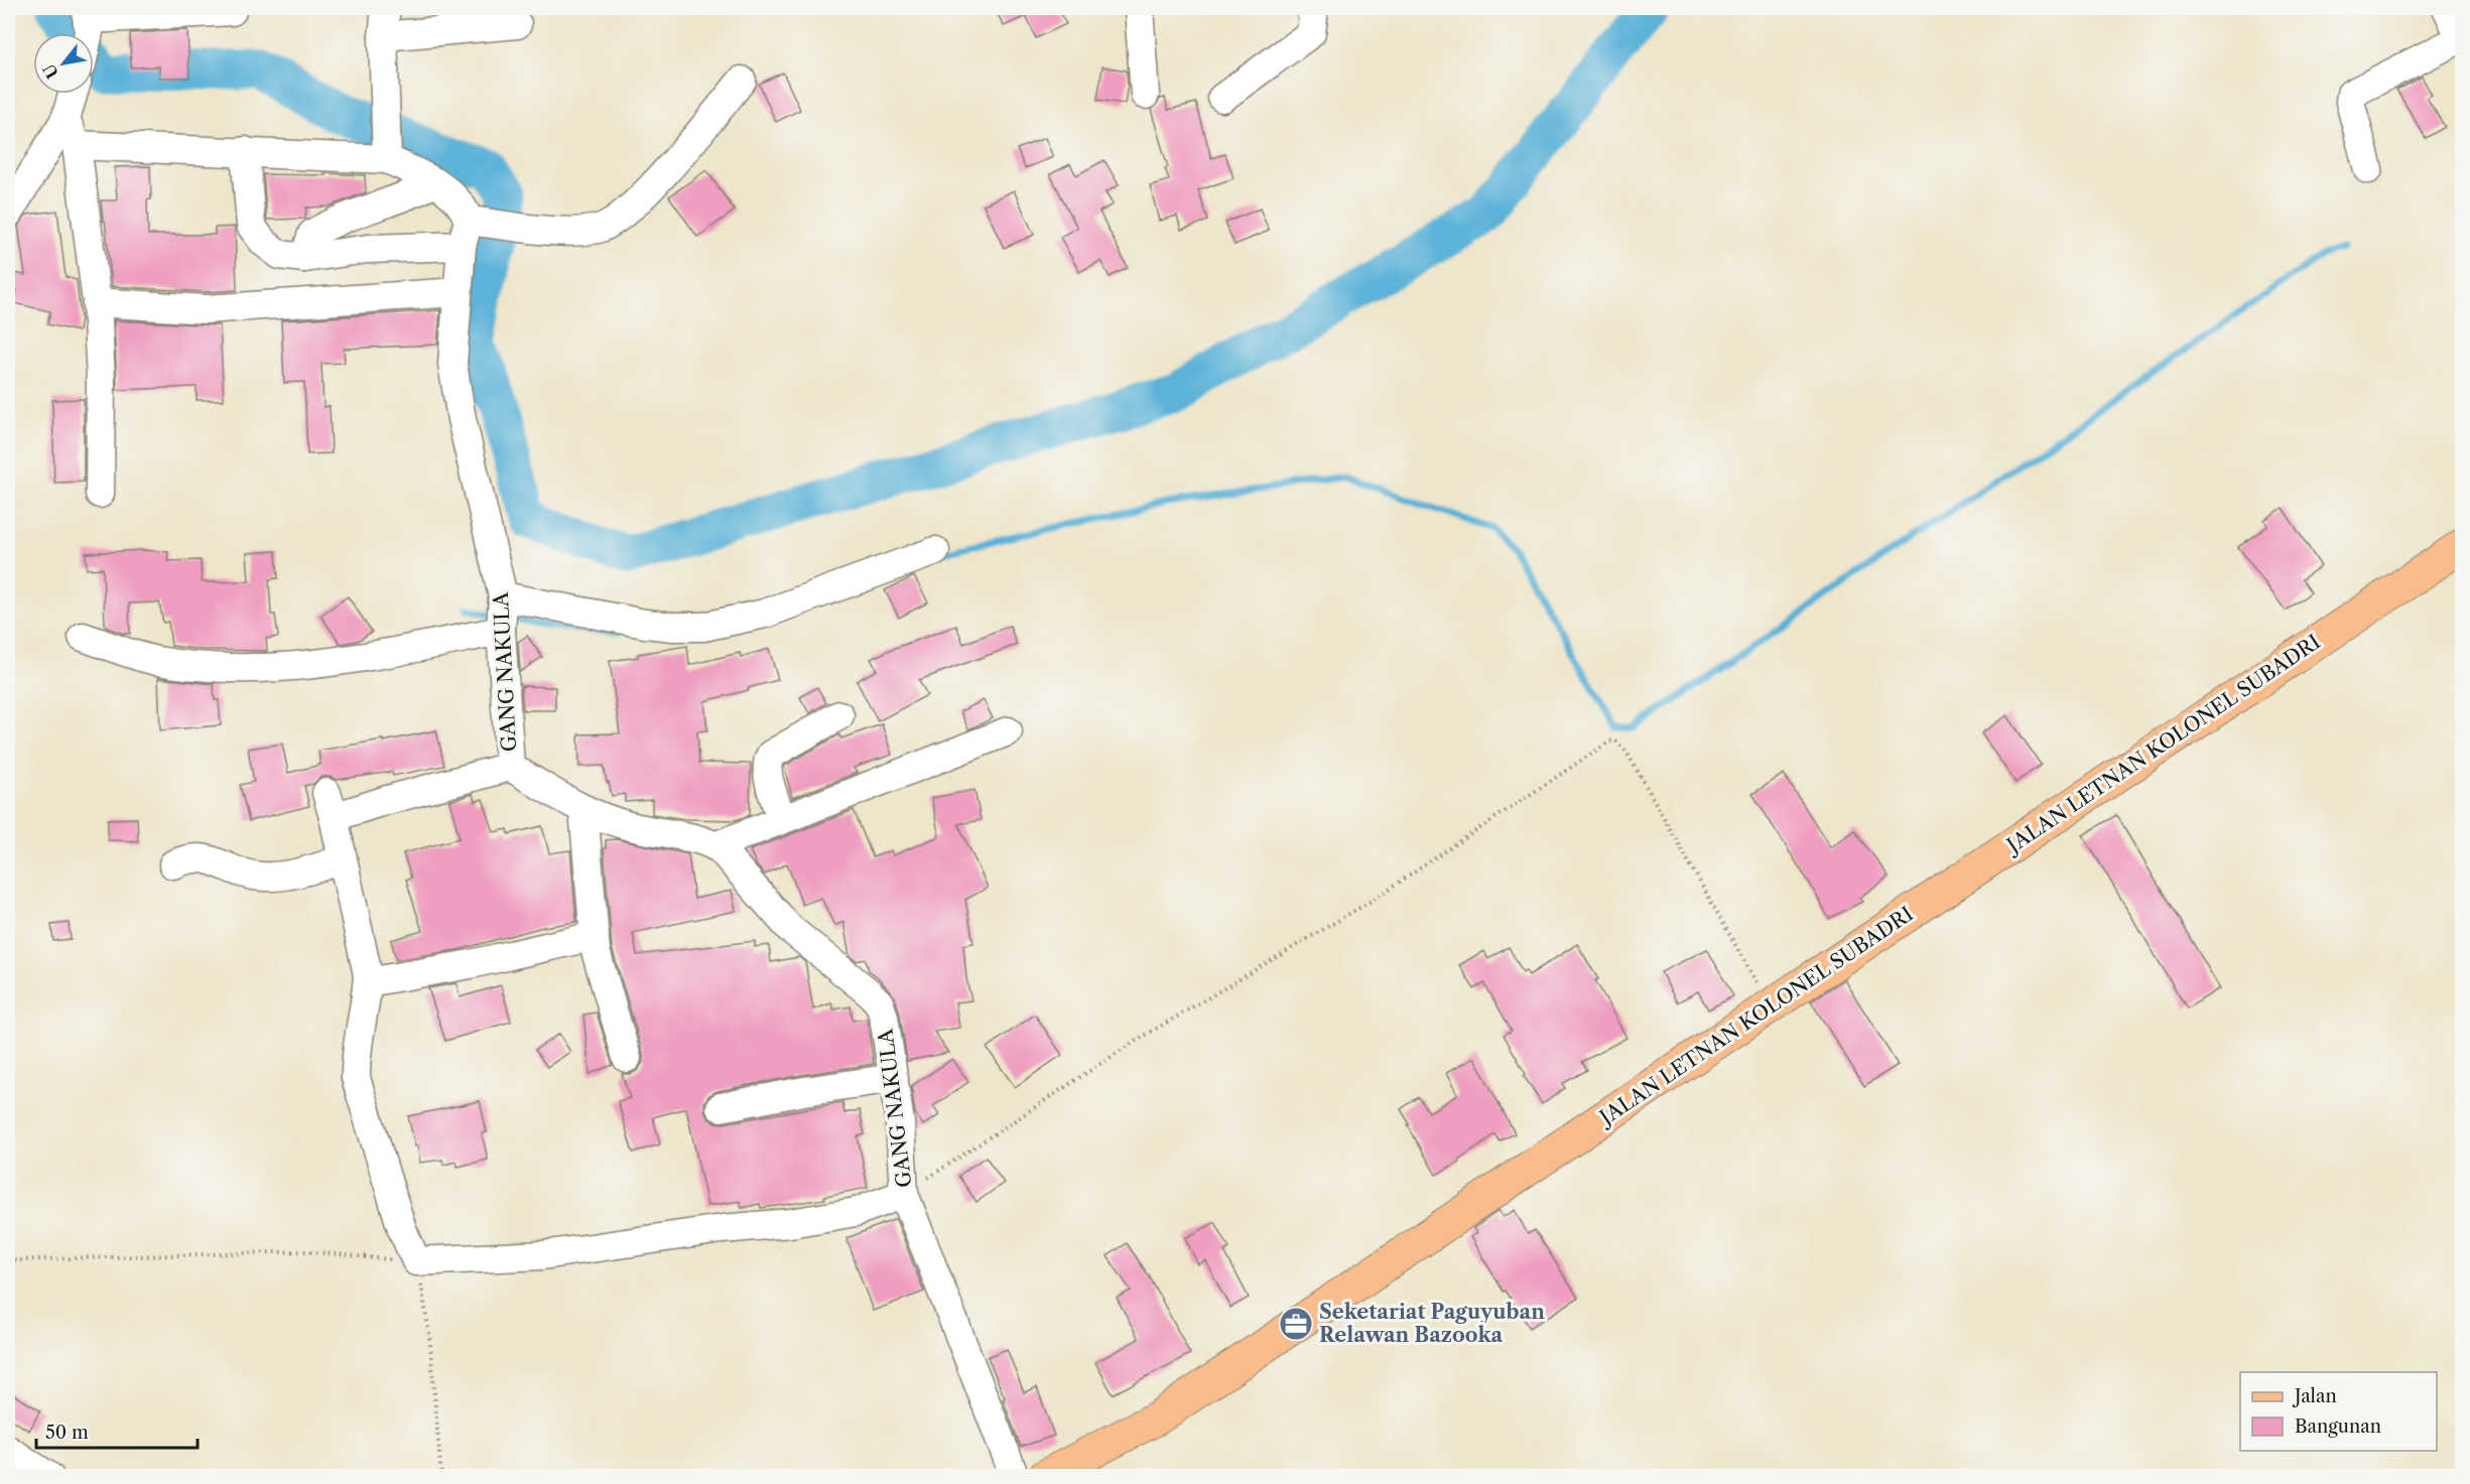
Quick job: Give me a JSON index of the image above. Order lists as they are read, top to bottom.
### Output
{
  "streets": {
    "main road": ["JALAN LETNAN KOLONEL SUBADRI"],
    "street": ["GANG NAKULA"]
  },
  "places": {
    "office": ["Seketariat Paguyuban Relawan Bazooka"]
  },
  "legend": ["Jalan", "Bangunan"],
  "scale_bar": "50 m",
  "north": "bottom left"
}
